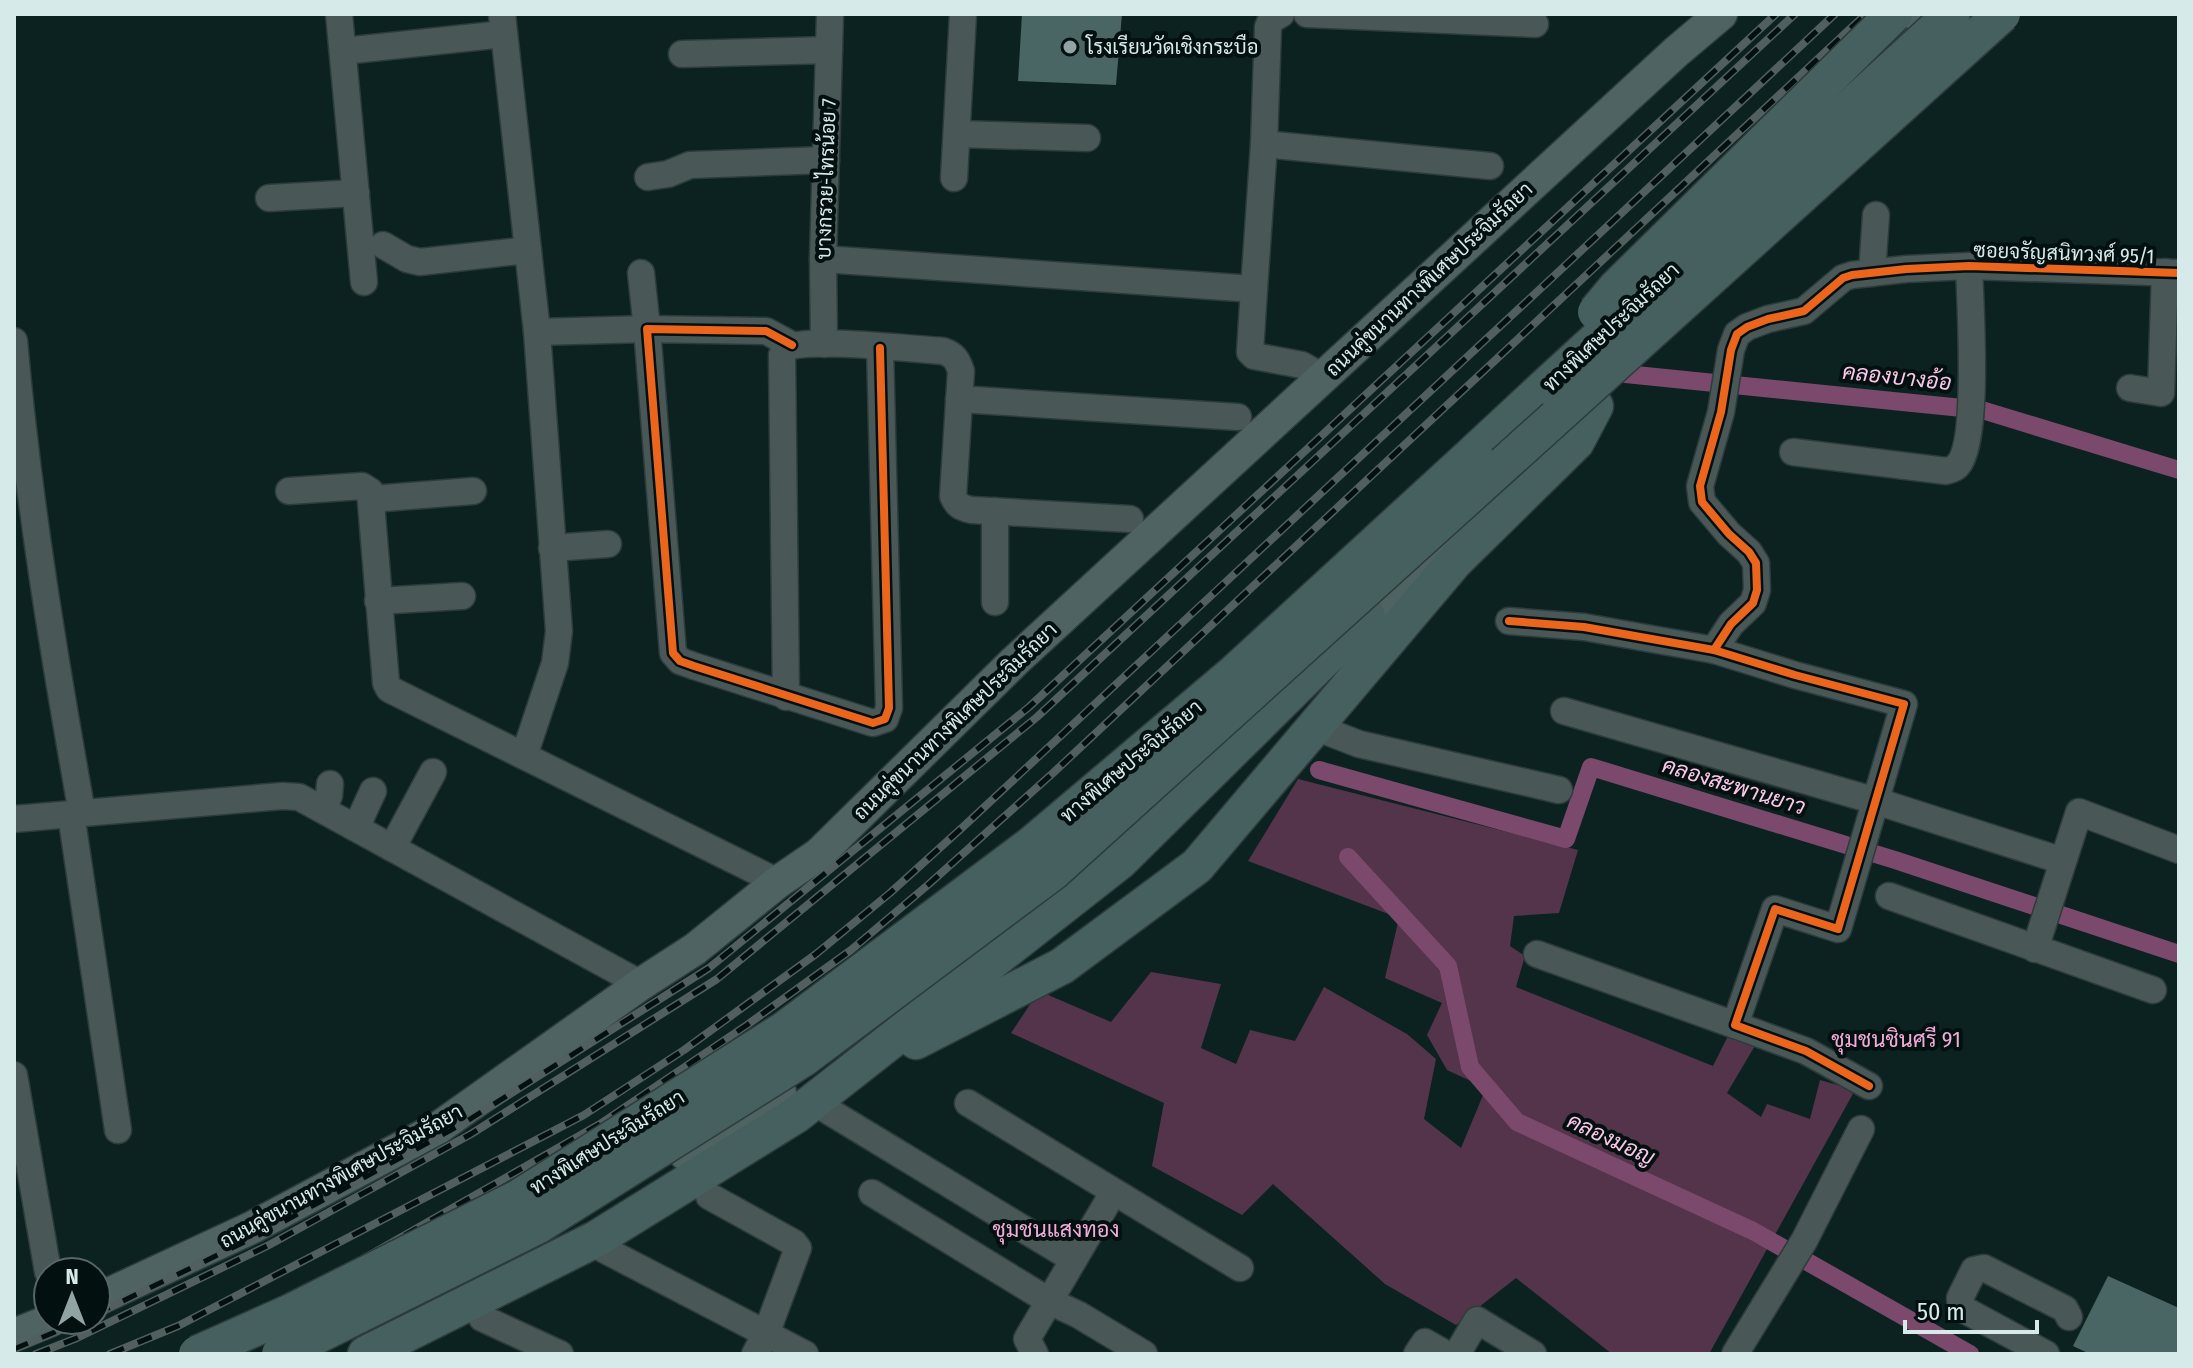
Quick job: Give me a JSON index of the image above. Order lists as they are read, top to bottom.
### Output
{
  "streets": {
    "highway": ["ทางพิเศษประจิมรัถยา"],
    "main road": ["ถนนคู่ขนานทางพิเศษประจิมรัถยา"],
    "street": ["บางกรวย-ไทรน้อย 7", "ซอยจรัญสนิทวงศ์ 95/1"]
  },
  "districts": ["ชุมชนชินศรี 91", "ชุมชนแสงทอง"],
  "water": ["คลองบางอ้อ", "คลองสะพานยาว", "คลองมอญ"],
  "places": ["โรงเรียนวัดเชิงกระบือ"],
  "scale_bar": "50 m",
  "north": "top"
}
